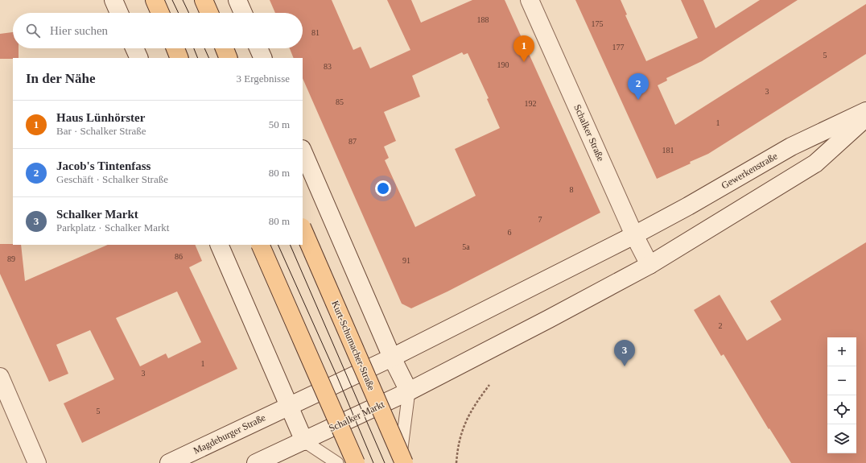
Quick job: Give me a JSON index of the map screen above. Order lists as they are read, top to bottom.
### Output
{
  "streets": {
    "main road": ["Kurt-Schumacher-Straße"],
    "street": [
      "Schalker Straße",
      "Gewerkenstraße",
      "Schalker Markt",
      "Magdeburger Straße"
    ]
  },
  "crossings": [
    ["Schalker Straße", "Gewerkenstraße"],
    ["Schalker Straße", "Schalker Markt"]
  ],
  "house_numbers": [
    "188",
    "175",
    "81",
    "177",
    "5",
    "190",
    "83",
    "3",
    "85",
    "192",
    "1",
    "87",
    "181",
    "8",
    "7",
    "6",
    "5a",
    "86",
    "89",
    "91",
    "2",
    "1",
    "3",
    "5"
  ],
  "page": {
    "search": "Hier suchen",
    "pins": ["1", "2", "3"],
    "heading": ["In der Nähe", "3 Ergebnisse"],
    "list": [
      {
        "mark": "1",
        "name": "Haus Lünhörster",
        "note": "Bar · Schalker Straße",
        "value": "50 m"
      },
      {
        "mark": "2",
        "name": "Jacob's Tintenfass",
        "note": "Geschäft · Schalker Straße",
        "value": "80 m"
      },
      {
        "mark": "3",
        "name": "Schalker Markt",
        "note": "Parkplatz · Schalker Markt",
        "value": "80 m"
      }
    ],
    "map_buttons": ["+", "−"]
  }
}
